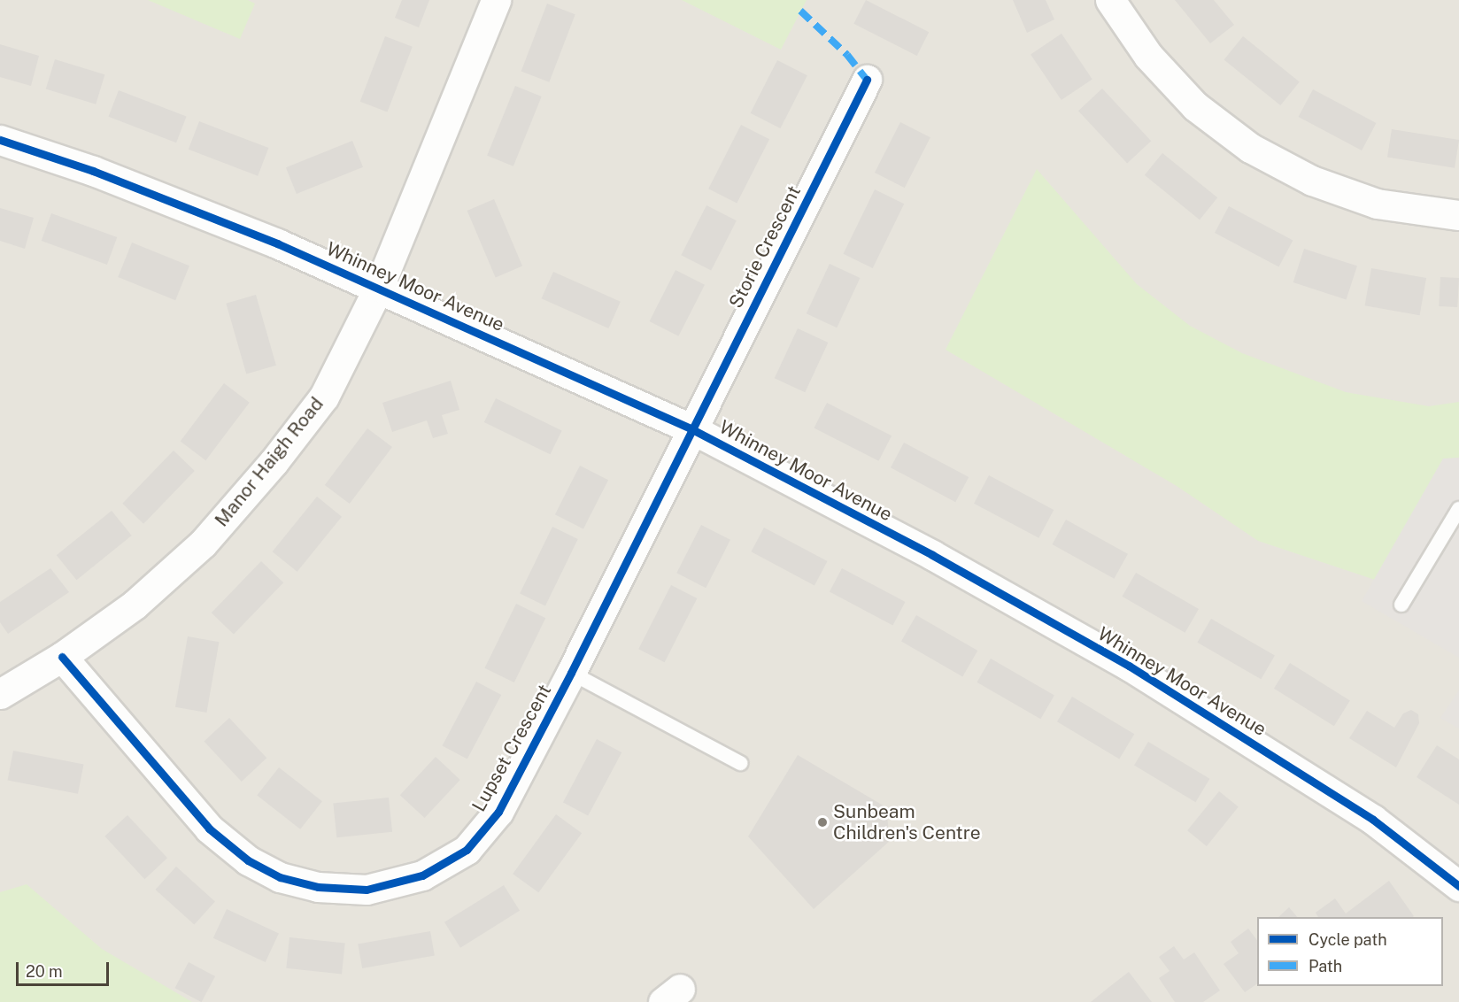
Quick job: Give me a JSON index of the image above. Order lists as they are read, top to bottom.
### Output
{
  "streets": {
    "street": [
      "Storie Crescent",
      "Whinney Moor Avenue",
      "Manor Haigh Road",
      "Lupset Crescent"
    ]
  },
  "crossings": [
    ["Storie Crescent", "Whinney Moor Avenue"],
    ["Storie Crescent", "Lupset Crescent"],
    ["Whinney Moor Avenue", "Manor Haigh Road"],
    ["Whinney Moor Avenue", "Lupset Crescent"],
    ["Manor Haigh Road", "Lupset Crescent"]
  ],
  "places": ["Sunbeam Children's Centre"],
  "legend": ["Cycle path", "Path"],
  "scale_bar": "20 m"
}
